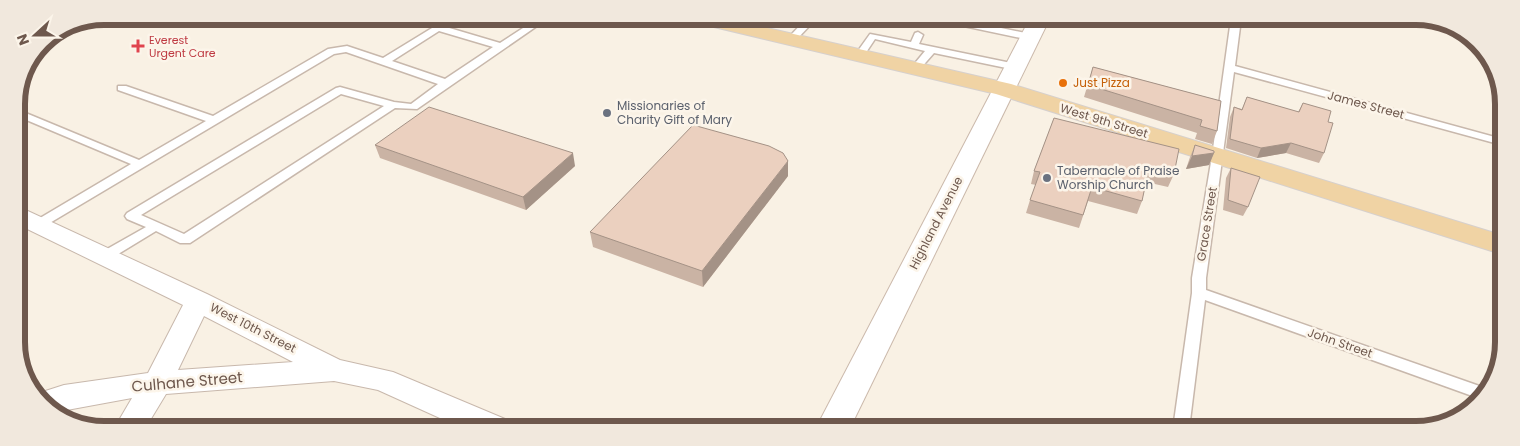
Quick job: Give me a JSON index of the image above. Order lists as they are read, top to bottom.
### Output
{
  "streets": {
    "main road": ["West 9th Street", "Highland Avenue"],
    "street": ["West 10th Street", "Culhane Street"],
    "lane": ["James Street", "Grace Street", "John Street"]
  },
  "crossings": [
    ["James Street", "Grace Street"],
    ["West 9th Street", "Highland Avenue"],
    ["West 9th Street", "Grace Street"],
    ["Grace Street", "John Street"],
    ["West 10th Street", "Culhane Street"]
  ],
  "places": {
    "health": ["Everest Urgent Care"],
    "other": ["Just Pizza", "Missionaries of Charity Gift of Mary", "Tabernacle of Praise Worship Church"]
  },
  "north": "left"
}
